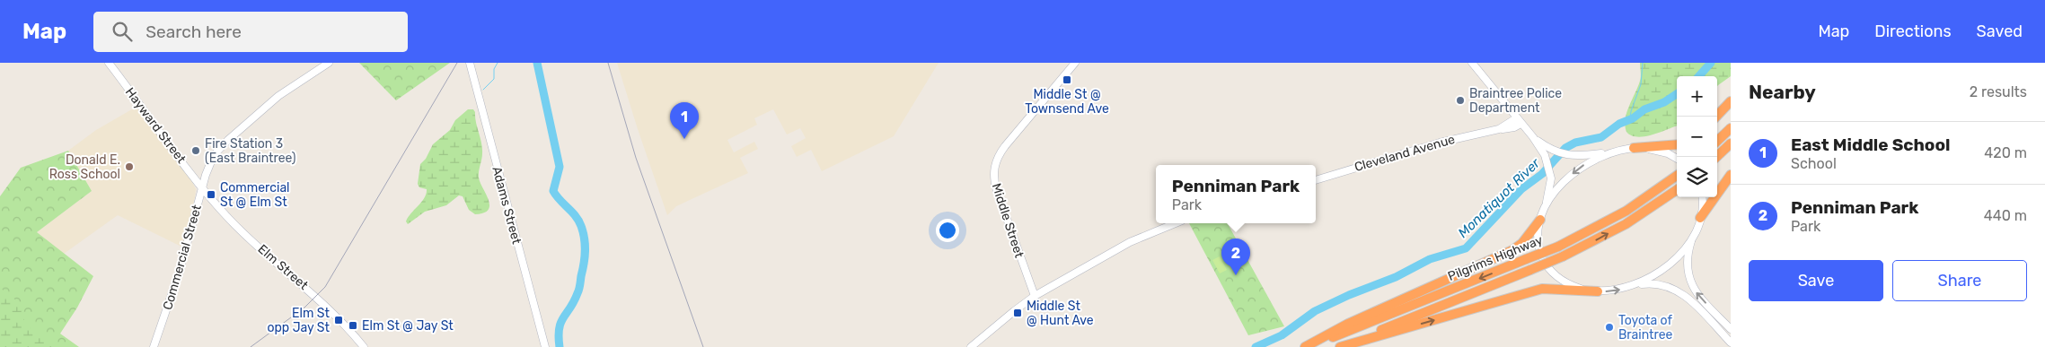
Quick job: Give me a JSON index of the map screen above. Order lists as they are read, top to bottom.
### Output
{
  "streets": {
    "highway": ["Pilgrims Highway"],
    "main road": [
      "Hayward Street",
      "Cleveland Avenue",
      "Adams Street",
      "Middle Street",
      "Commercial Street",
      "Elm Street"
    ]
  },
  "crossings": [
    ["Hayward Street", "Commercial Street"],
    ["Hayward Street", "Elm Street"],
    ["Commercial Street", "Elm Street"]
  ],
  "water": ["Monatiquot River"],
  "places": {
    "transit": [
      "Middle St @ Townsend Ave",
      "Commercial St @ Elm St",
      "Middle St @ Hunt Ave",
      "Elm St opp Jay St",
      "Elm St @ Jay St"
    ],
    "other": [
      "Braintree Police Department",
      "Fire Station 3 (East Braintree)",
      "Donald E. Ross School",
      "Toyota of Braintree"
    ]
  },
  "page": {
    "header": "Map",
    "search": "Search here",
    "nav": ["Map", "Directions", "Saved"],
    "heading": ["Nearby", "2 results"],
    "map_buttons": ["+", "−"],
    "pins": ["1", "2"],
    "list": [
      {
        "mark": "1",
        "name": "East Middle School",
        "note": "School",
        "value": "420 m"
      },
      {
        "mark": "2",
        "name": "Penniman Park",
        "note": "Park",
        "value": "440 m"
      }
    ],
    "popup": ["Penniman Park", "Park"],
    "buttons": ["Save", "Share"]
  }
}
